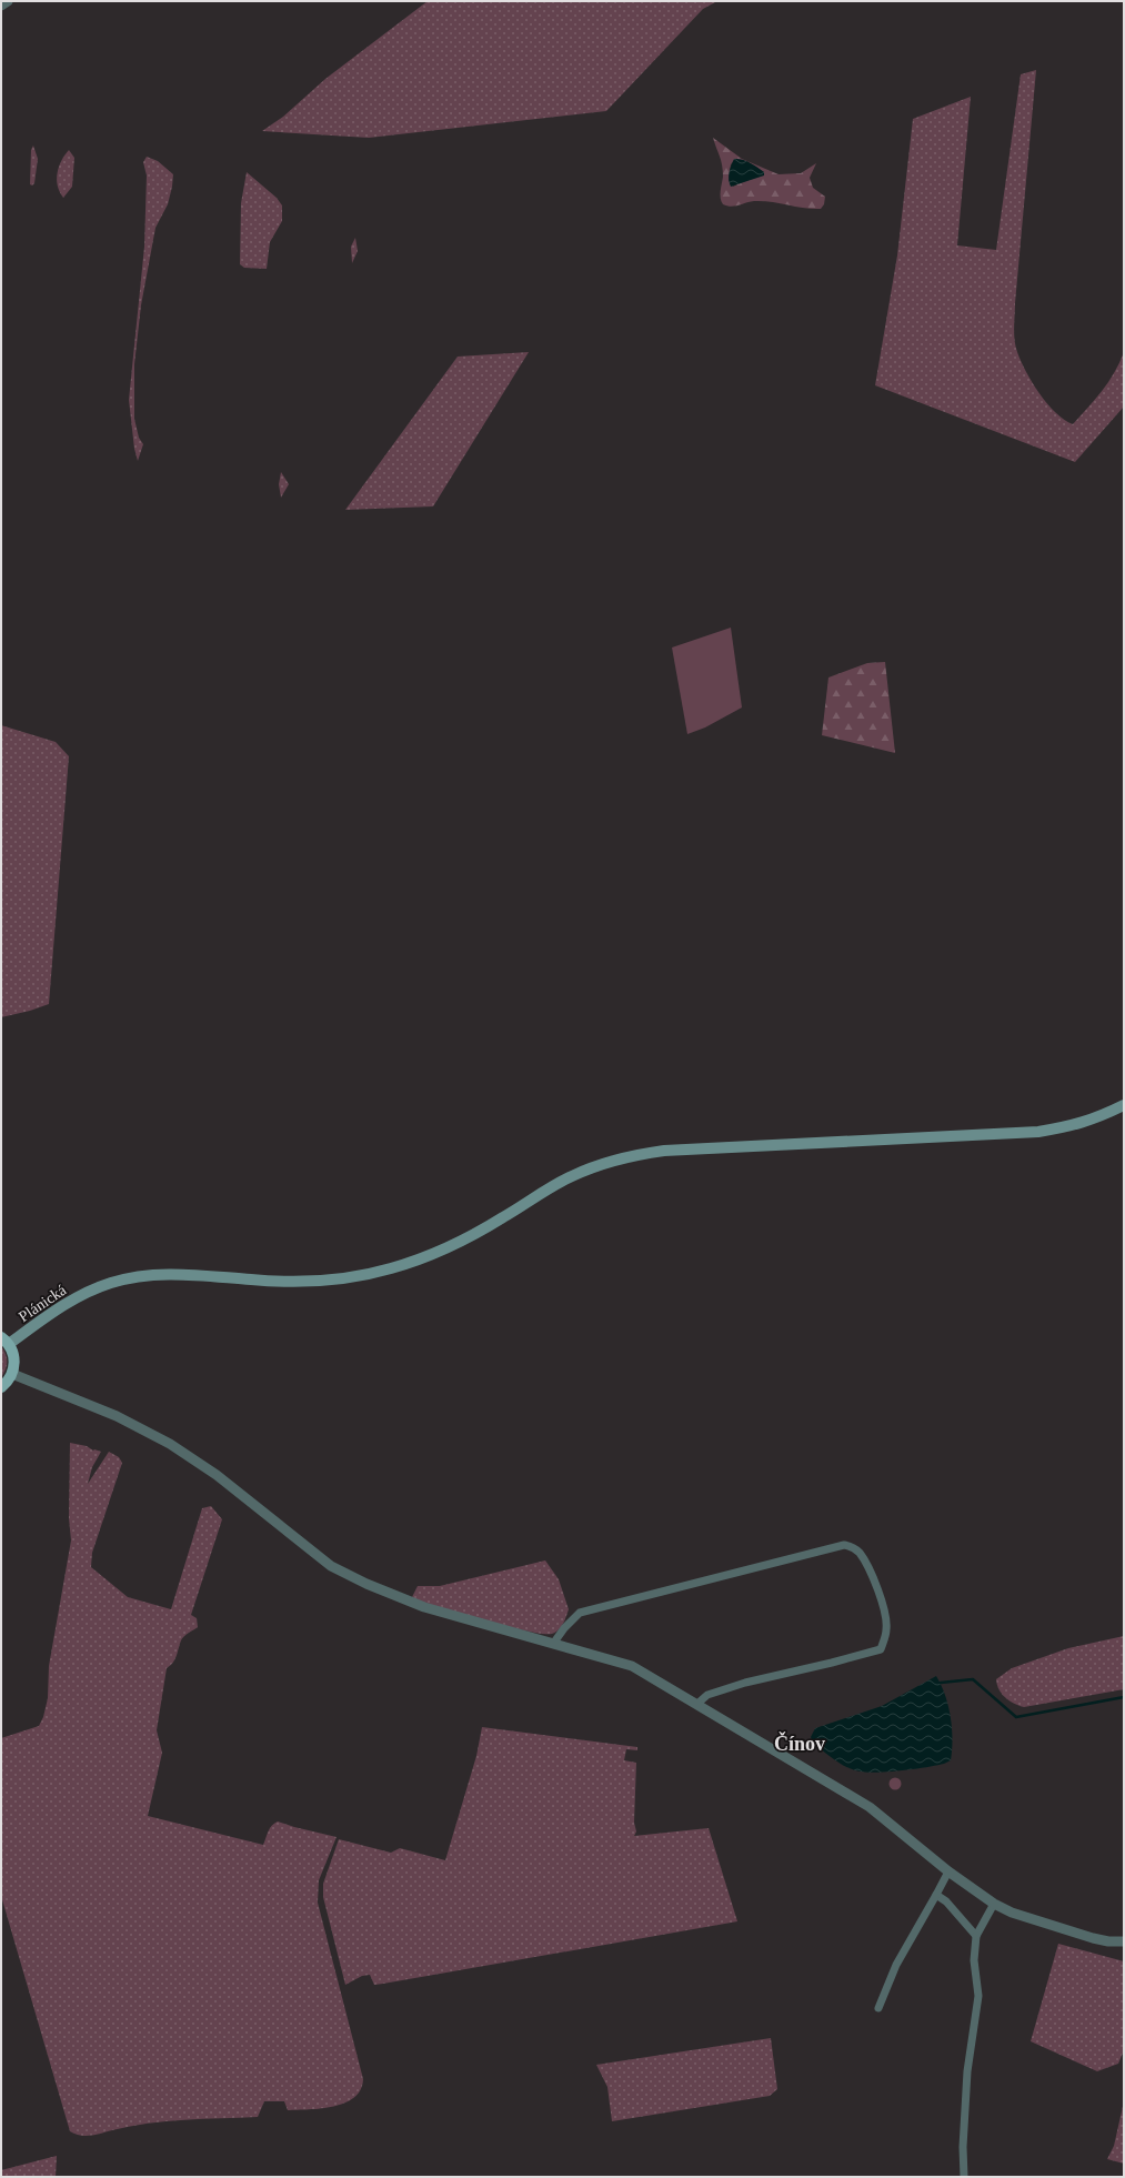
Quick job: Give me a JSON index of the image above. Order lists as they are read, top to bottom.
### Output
{
  "streets": {
    "main road": ["Plánická"]
  },
  "districts": ["Čínov"]
}
